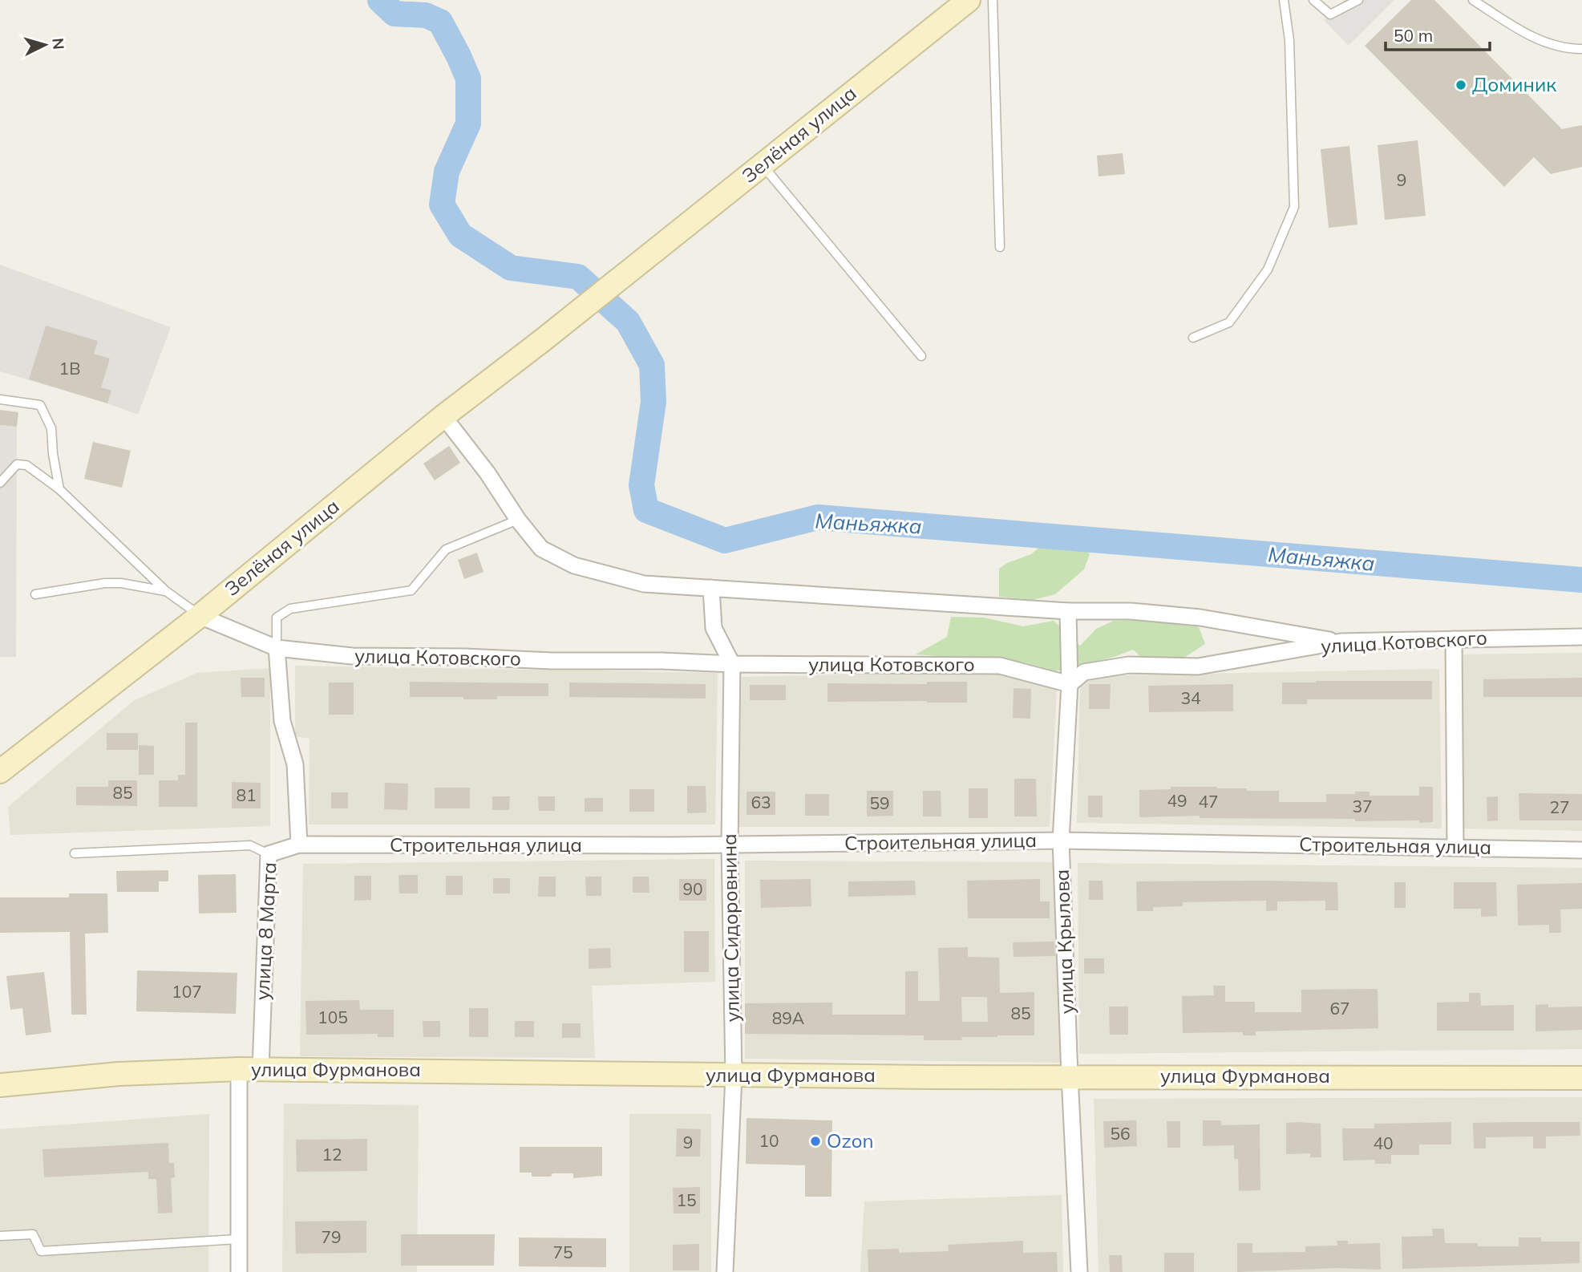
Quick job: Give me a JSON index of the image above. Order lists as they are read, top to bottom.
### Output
{
  "streets": {
    "main road": ["Зелёная улица", "улица Фурманова"],
    "street": [
      "улица Котовского",
      "Строительная улица",
      "улица Сидоровнина",
      "улица 8 Марта",
      "улица Крылова"
    ]
  },
  "crossings": [
    ["Зелёная улица", "улица Котовского"],
    ["улица Котовского", "улица Сидоровнина"],
    ["улица Котовского", "улица 8 Марта"],
    ["улица Котовского", "улица Крылова"],
    ["Строительная улица", "улица Сидоровнина"],
    ["Строительная улица", "улица 8 Марта"],
    ["Строительная улица", "улица Крылова"],
    ["улица Сидоровнина", "улица Фурманова"],
    ["улица 8 Марта", "улица Фурманова"],
    ["улица Крылова", "улица Фурманова"]
  ],
  "water": ["Маньяжка"],
  "places": ["Доминик", "Ozon"],
  "house_numbers": [
    "9",
    "1В",
    "34",
    "85",
    "81",
    "49",
    "47",
    "63",
    "59",
    "37",
    "27",
    "90",
    "107",
    "67",
    "85",
    "105",
    "89А",
    "56",
    "10",
    "9",
    "40",
    "12",
    "15",
    "79",
    "75"
  ],
  "scale_bar": "50 m",
  "north": "right"
}
